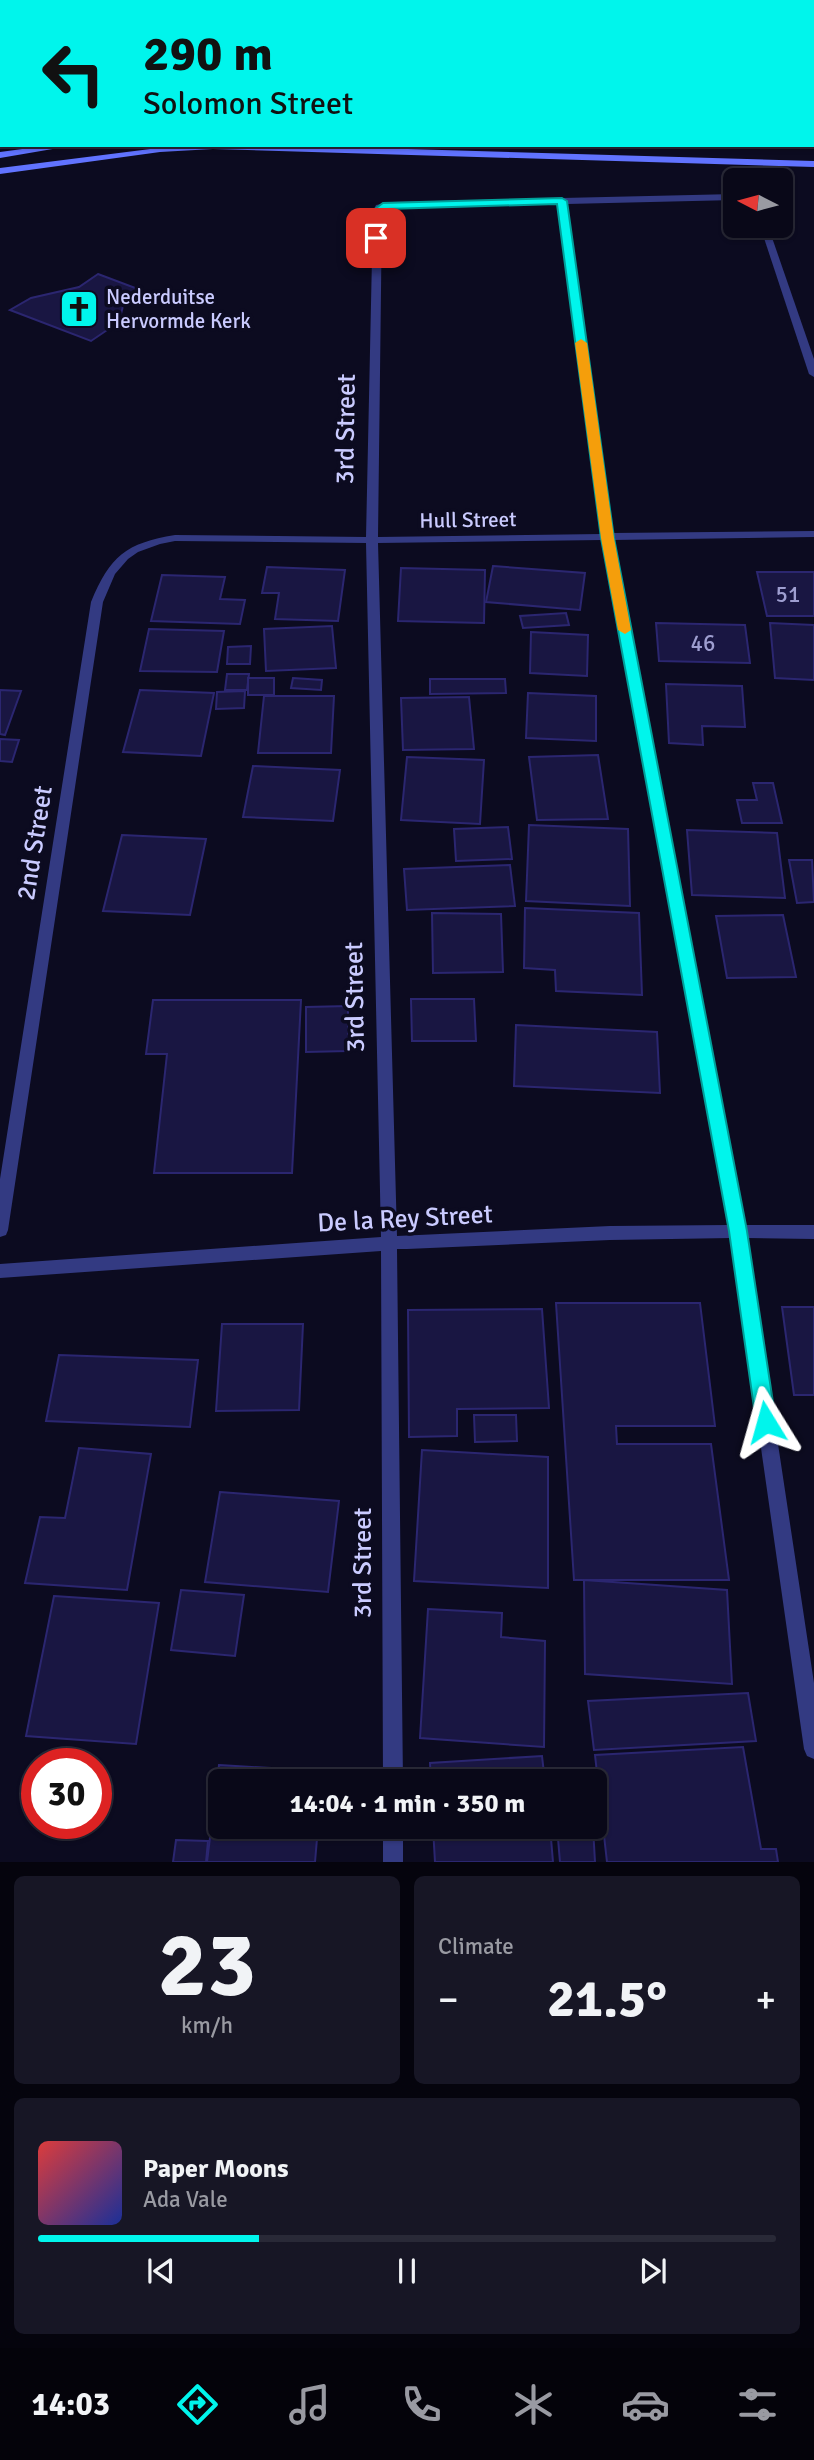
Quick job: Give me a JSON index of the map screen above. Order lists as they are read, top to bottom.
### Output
{
  "streets": {
    "street": [
      "3rd Street",
      "Hull Street",
      "2nd Street",
      "De la Rey Street"
    ]
  },
  "crossings": [
    ["3rd Street", "Hull Street"],
    ["3rd Street", "De la Rey Street"],
    ["Hull Street", "2nd Street"]
  ],
  "places": {
    "church": ["Nederduitse Hervormde Kerk"]
  },
  "house_numbers": ["51", "46"],
  "north": "left",
  "page": {
    "turn": ["290 m", "Solomon Street"],
    "limit": "30",
    "trip": "14:04 · 1 min · 350 m",
    "tile": [
      ["23", "km/h"],
      "Climate"
    ],
    "heat": ["−", "21.5°", "+"],
    "song": ["Paper Moons", "Ada Vale"],
    "tabs": "14:03"
  }
}
